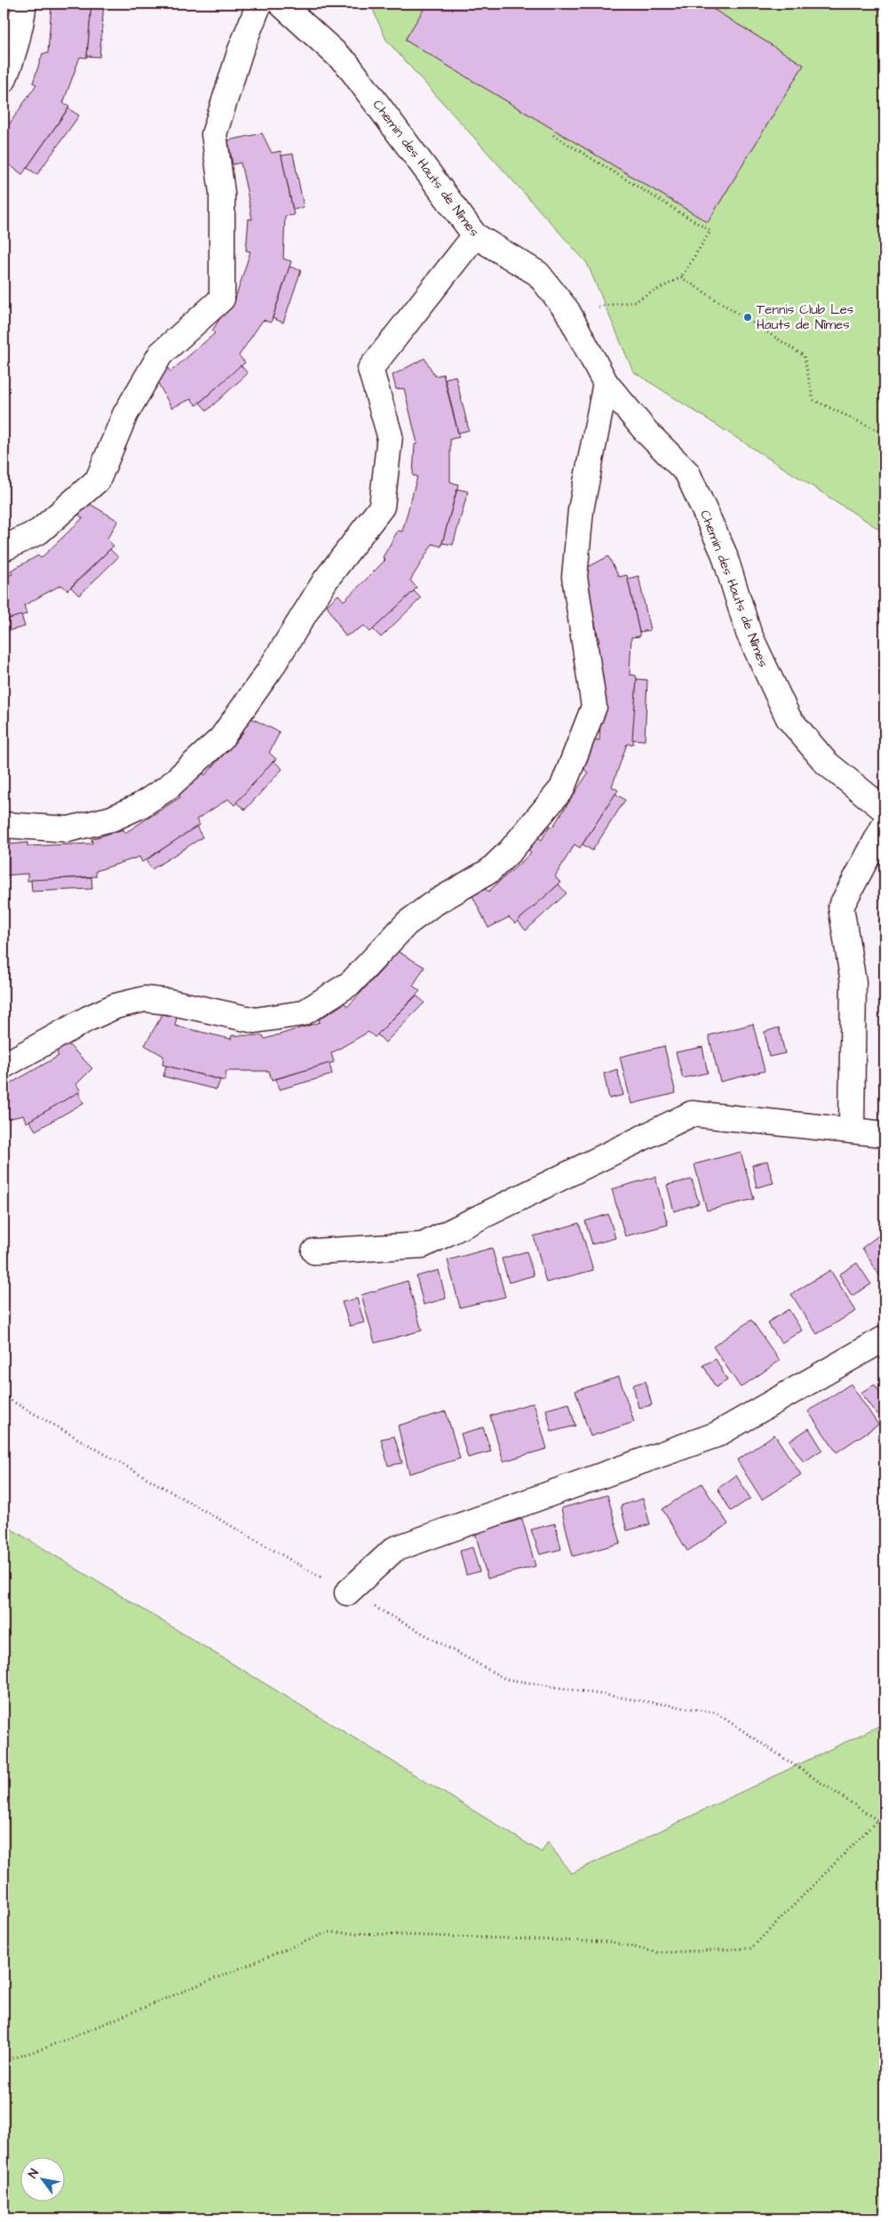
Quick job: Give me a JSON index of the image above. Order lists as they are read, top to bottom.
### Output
{
  "streets": {
    "street": ["Chemin des Hauts de Nîmes"]
  },
  "places": ["Tennis Club Les Hauts de Nîmes"],
  "north": "top left"
}
